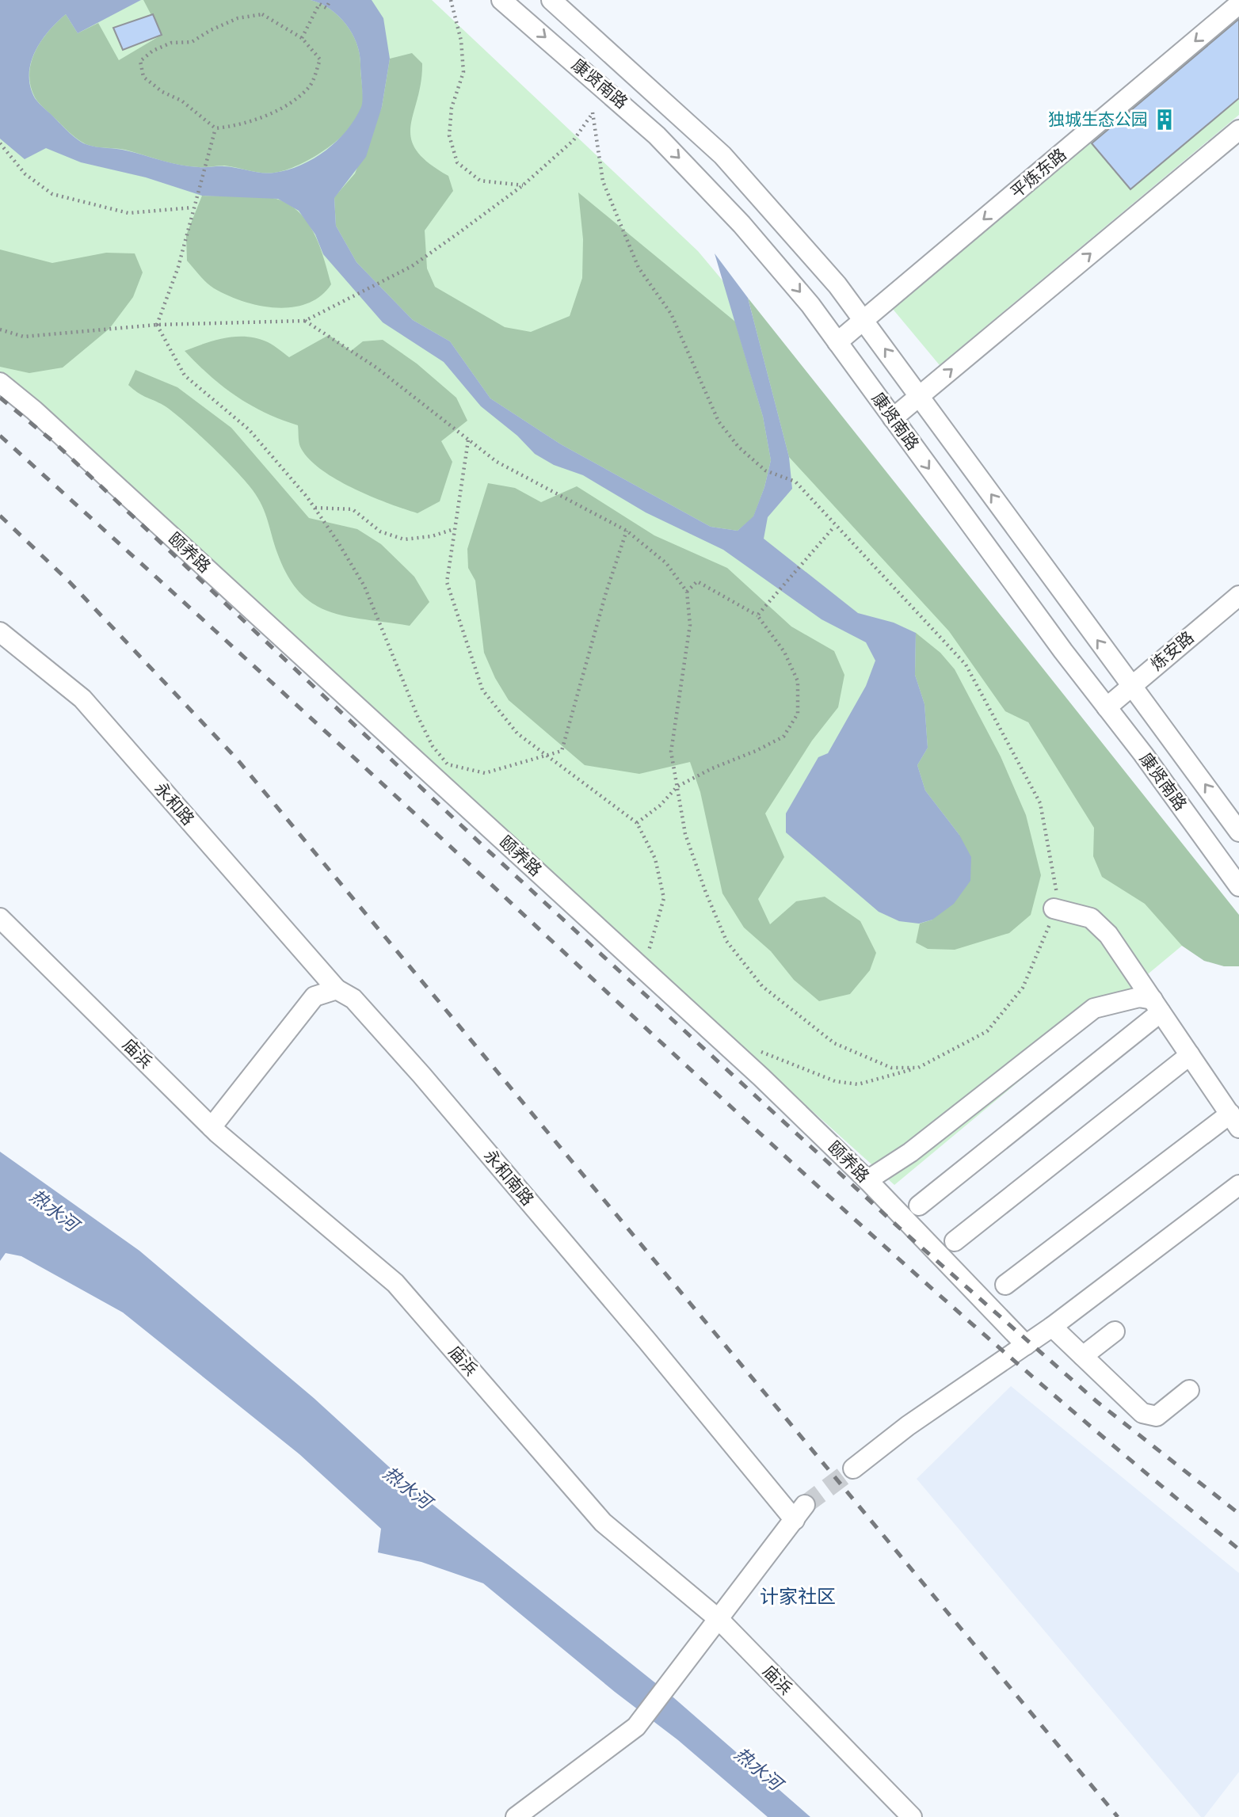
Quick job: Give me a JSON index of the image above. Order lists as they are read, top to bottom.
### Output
{
  "streets": {
    "street": [
      "康贤南路",
      "平炼东路",
      "颐养路",
      "炼安路",
      "永和路",
      "庙浜",
      "永和南路"
    ]
  },
  "crossings": [
    ["康贤南路", "平炼东路"],
    ["康贤南路", "炼安路"],
    ["永和路", "永和南路"],
    ["庙浜", "永和南路"]
  ],
  "districts": ["计家社区"],
  "water": ["热水河"],
  "places": {
    "building": ["独城生态公园"]
  }
}
